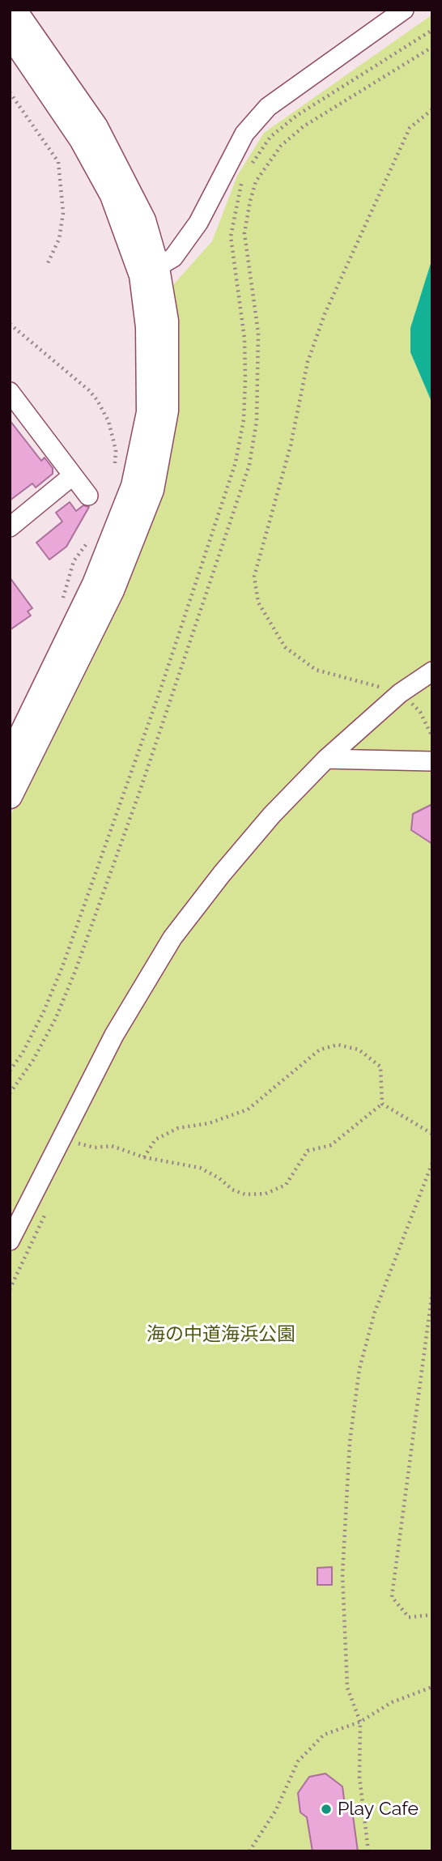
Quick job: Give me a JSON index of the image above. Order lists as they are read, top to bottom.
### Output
{
  "parks": ["海の中道海浜公園"],
  "places": ["Play Cafe"]
}
